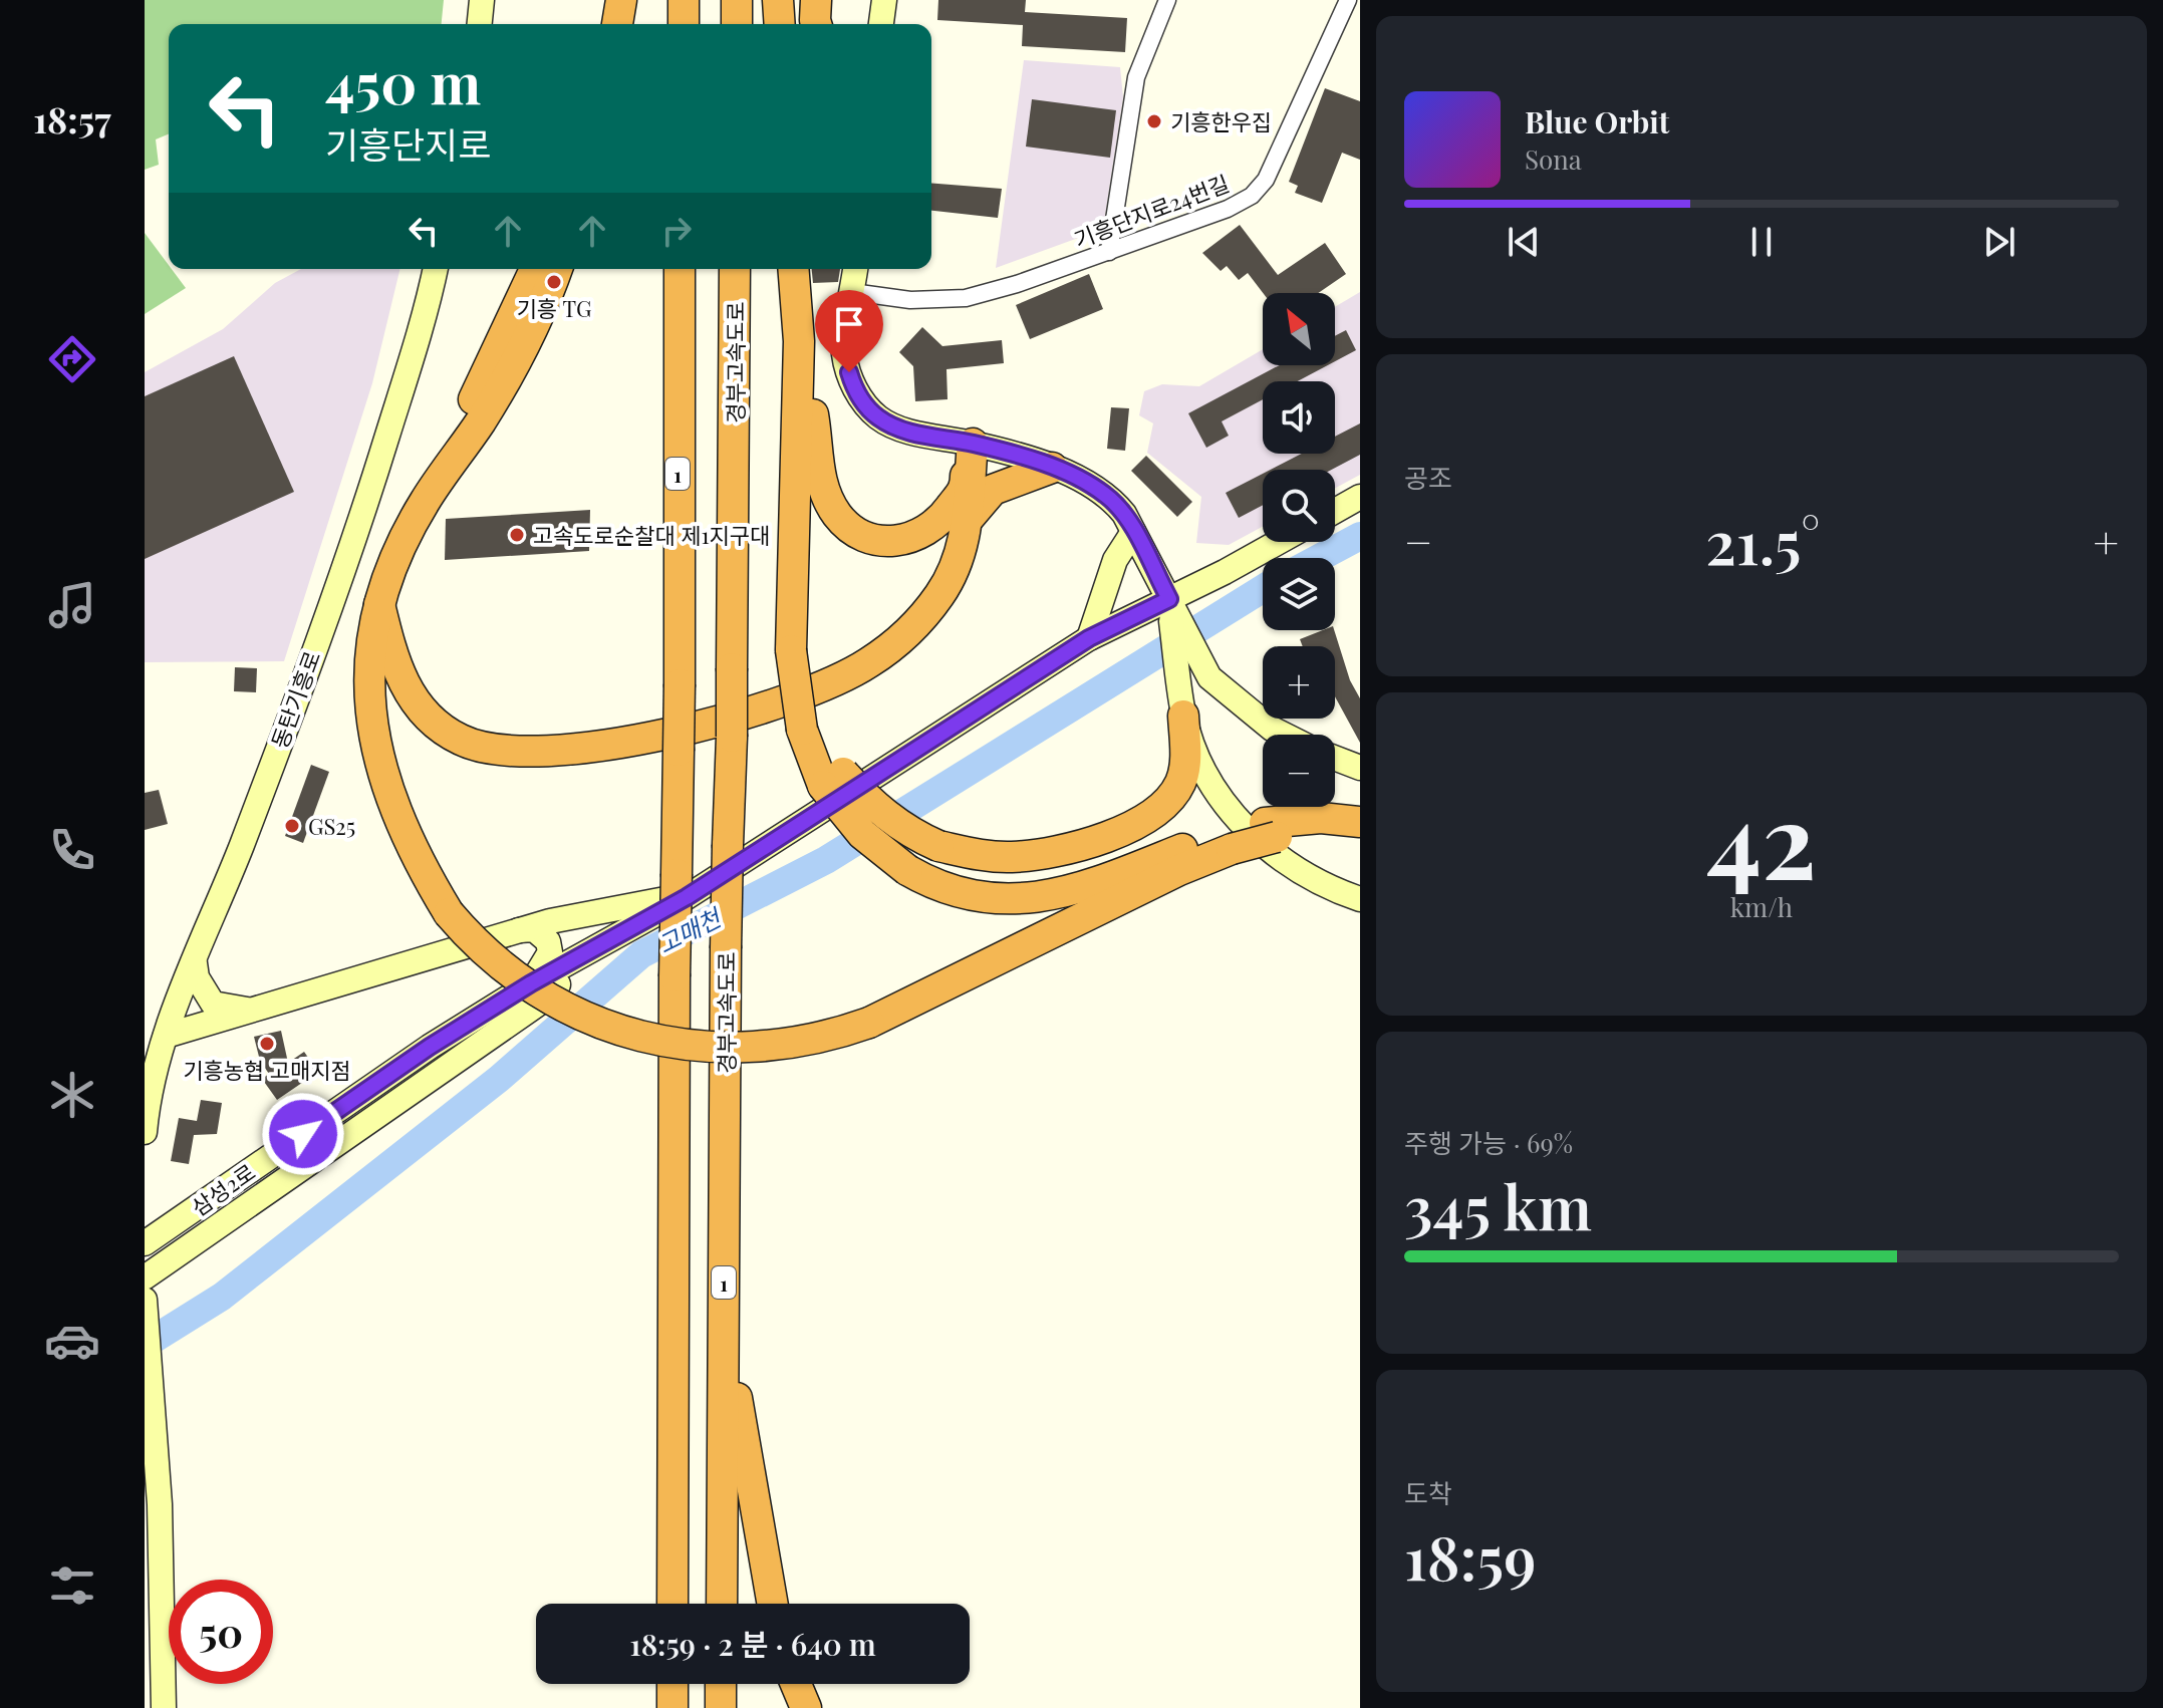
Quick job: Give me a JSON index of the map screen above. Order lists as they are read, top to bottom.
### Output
{
  "streets": {
    "highway": ["경부고속도로", "1"],
    "main road": ["동탄기흥로", "삼성2로"],
    "street": ["기흥단지로24번길"]
  },
  "crossings": [
    ["1", "삼성2로"]
  ],
  "water": ["고매천"],
  "places": [
    "기흥한우집",
    "기흥 TG",
    "고속도로순찰대 제1지구대",
    "GS25",
    "기흥농협 고매지점"
  ],
  "north": "top left",
  "page": {
    "tabs": "18:57",
    "turn": ["450 m", "기흥단지로"],
    "song": ["Blue Orbit", "Sona"],
    "map_buttons": ["+", "−"],
    "tile": [
      "공조",
      ["42", "km/h"],
      ["주행 가능 · 69%", "345 km"],
      ["도착", "18:59"]
    ],
    "heat": ["−", "21.5°", "+"],
    "limit": "50",
    "trip": "18:59 · 2 분 · 640 m"
  }
}
